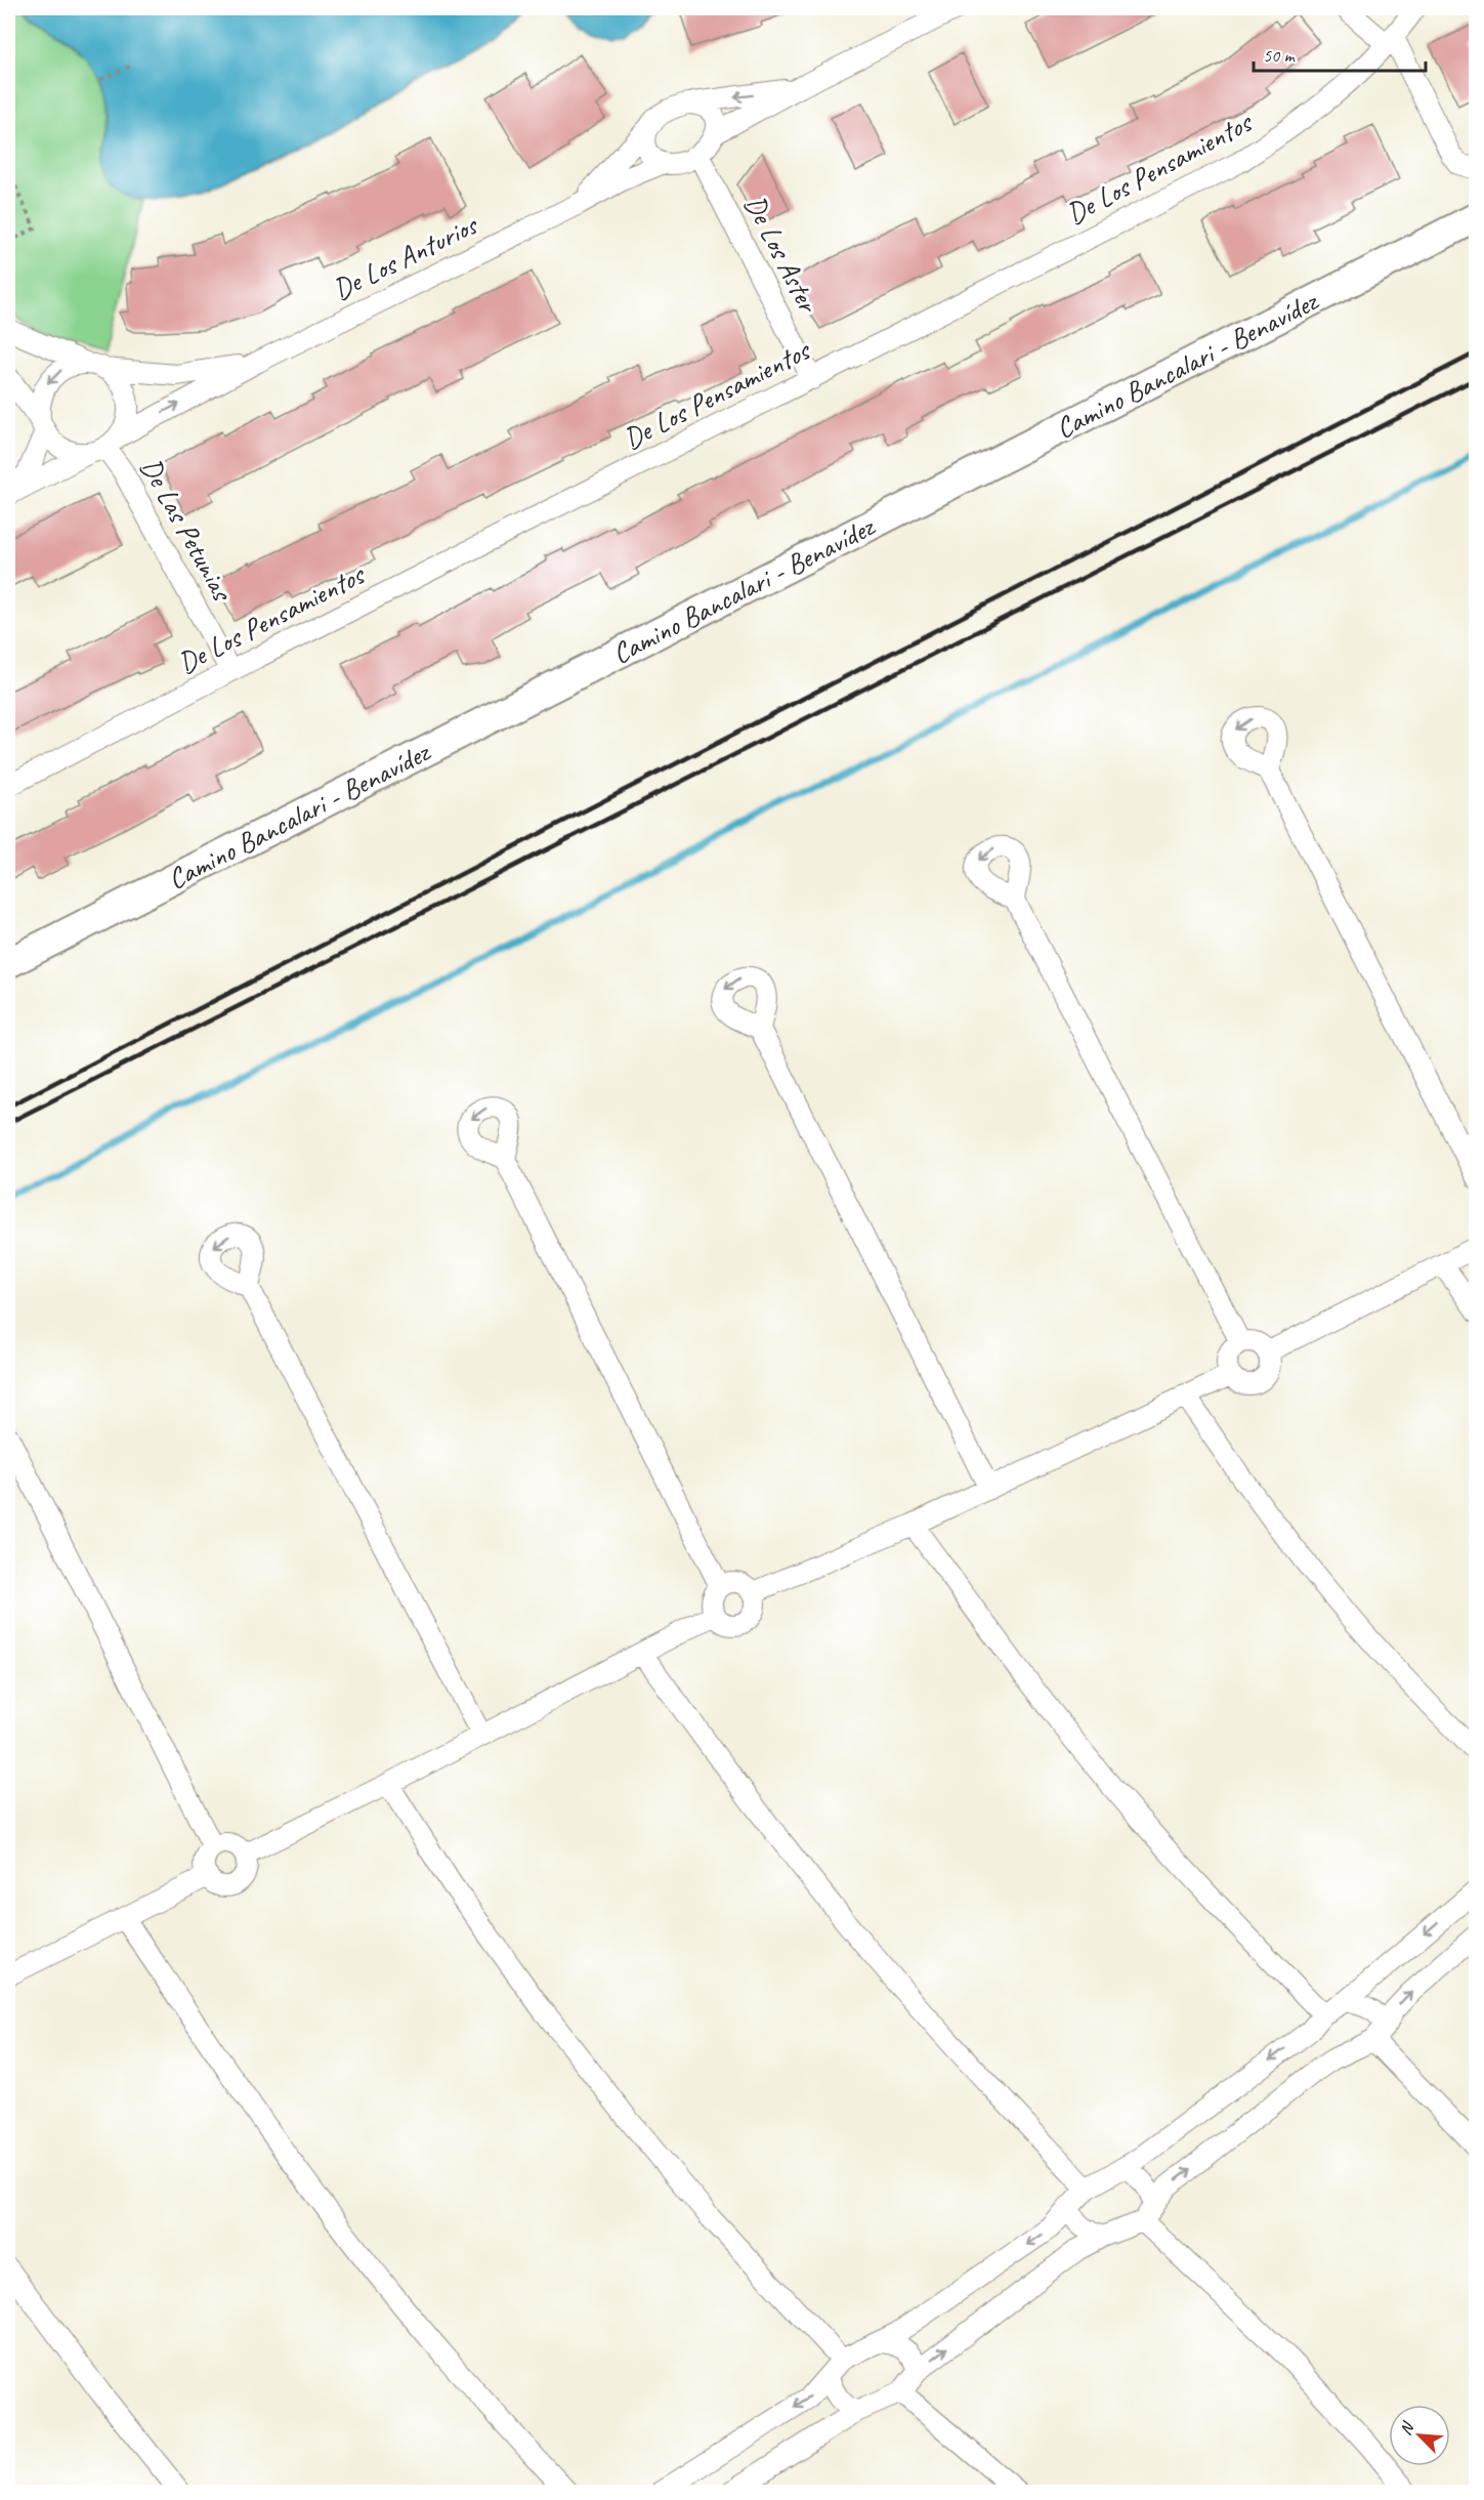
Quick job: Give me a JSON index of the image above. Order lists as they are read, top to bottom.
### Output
{
  "streets": {
    "main road": ["Camino Bancalari - Benavídez"],
    "street": [
      "De Los Pensamientos",
      "De Los Aster",
      "De Los Anturios",
      "De Las Petunias"
    ]
  },
  "crossings": [
    ["De Los Pensamientos", "De Los Aster"],
    ["De Los Pensamientos", "De Las Petunias"],
    ["De Los Aster", "De Los Anturios"],
    ["De Los Anturios", "De Las Petunias"]
  ],
  "scale_bar": "50 m",
  "north": "top left"
}
